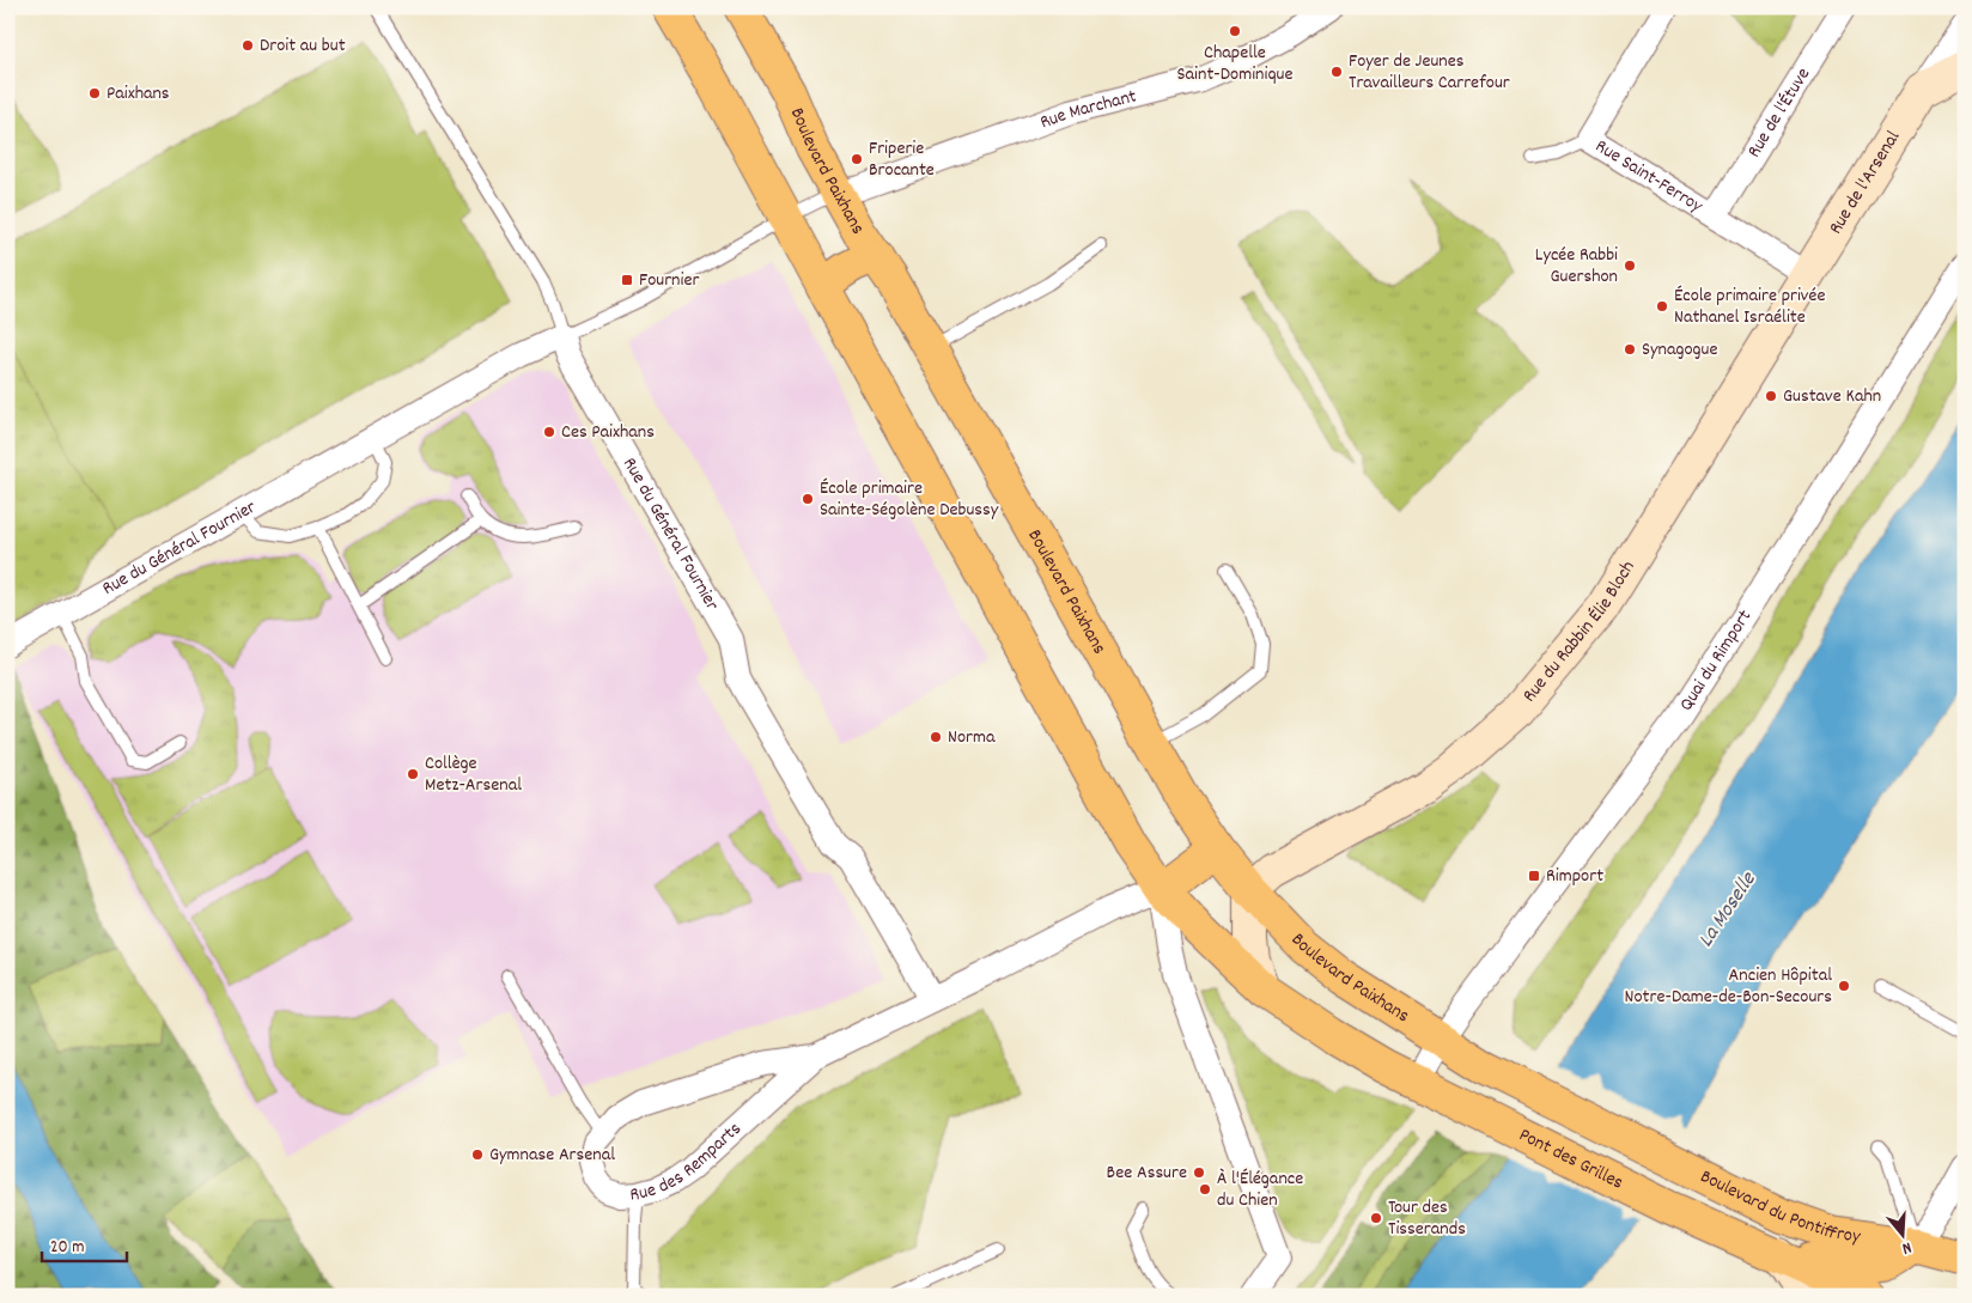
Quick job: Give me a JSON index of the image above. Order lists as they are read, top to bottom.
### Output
{
  "streets": {
    "main road": ["Boulevard Paixhans", "Pont des Grilles", "Boulevard du Pontiffroy"],
    "street": [
      "Rue Marchant",
      "Rue de l'Étuve",
      "Rue Saint-Ferroy",
      "Rue de l'Arsenal",
      "Rue du Général Fournier",
      "Rue du Rabbin Élie Bloch",
      "Quai du Rimport",
      "Rue des Remparts"
    ]
  },
  "crossings": [
    ["Rue Marchant", "Boulevard Paixhans"],
    ["Rue de l'Étuve", "Rue Saint-Ferroy"],
    ["Boulevard Paixhans", "Rue du Rabbin Élie Bloch"],
    ["Boulevard Paixhans", "Quai du Rimport"],
    ["Boulevard Paixhans", "Boulevard du Pontiffroy"],
    ["Rue Saint-Ferroy", "Rue de l'Arsenal"],
    ["Rue Saint-Ferroy", "Rue du Rabbin Élie Bloch"],
    ["Rue de l'Arsenal", "Rue du Rabbin Élie Bloch"],
    ["Rue du Général Fournier", "Rue des Remparts"],
    ["Quai du Rimport", "Pont des Grilles"],
    ["Pont des Grilles", "Boulevard du Pontiffroy"]
  ],
  "water": ["La Moselle"],
  "places": {
    "other": [
      "Chapelle Saint-Dominique",
      "Droit au but",
      "Foyer de Jeunes Travailleurs Carrefour",
      "Paixhans",
      "Friperie Brocante",
      "Lycée Rabbi Guershon",
      "École primaire privée Nathanel Israélite",
      "Synagogue",
      "Gustave Kahn",
      "Ces Paixhans",
      "École primaire Sainte-Ségolène Debussy",
      "Norma",
      "Collège Metz-Arsenal",
      "Ancien Hôpital Notre-Dame-de-Bon-Secours",
      "Gymnase Arsenal",
      "Bee Assure",
      "À l'Élégance du Chien",
      "Tour des Tisserands"
    ],
    "transit": ["Fournier", "Rimport"]
  },
  "scale_bar": "20 m",
  "north": "bottom"
}
